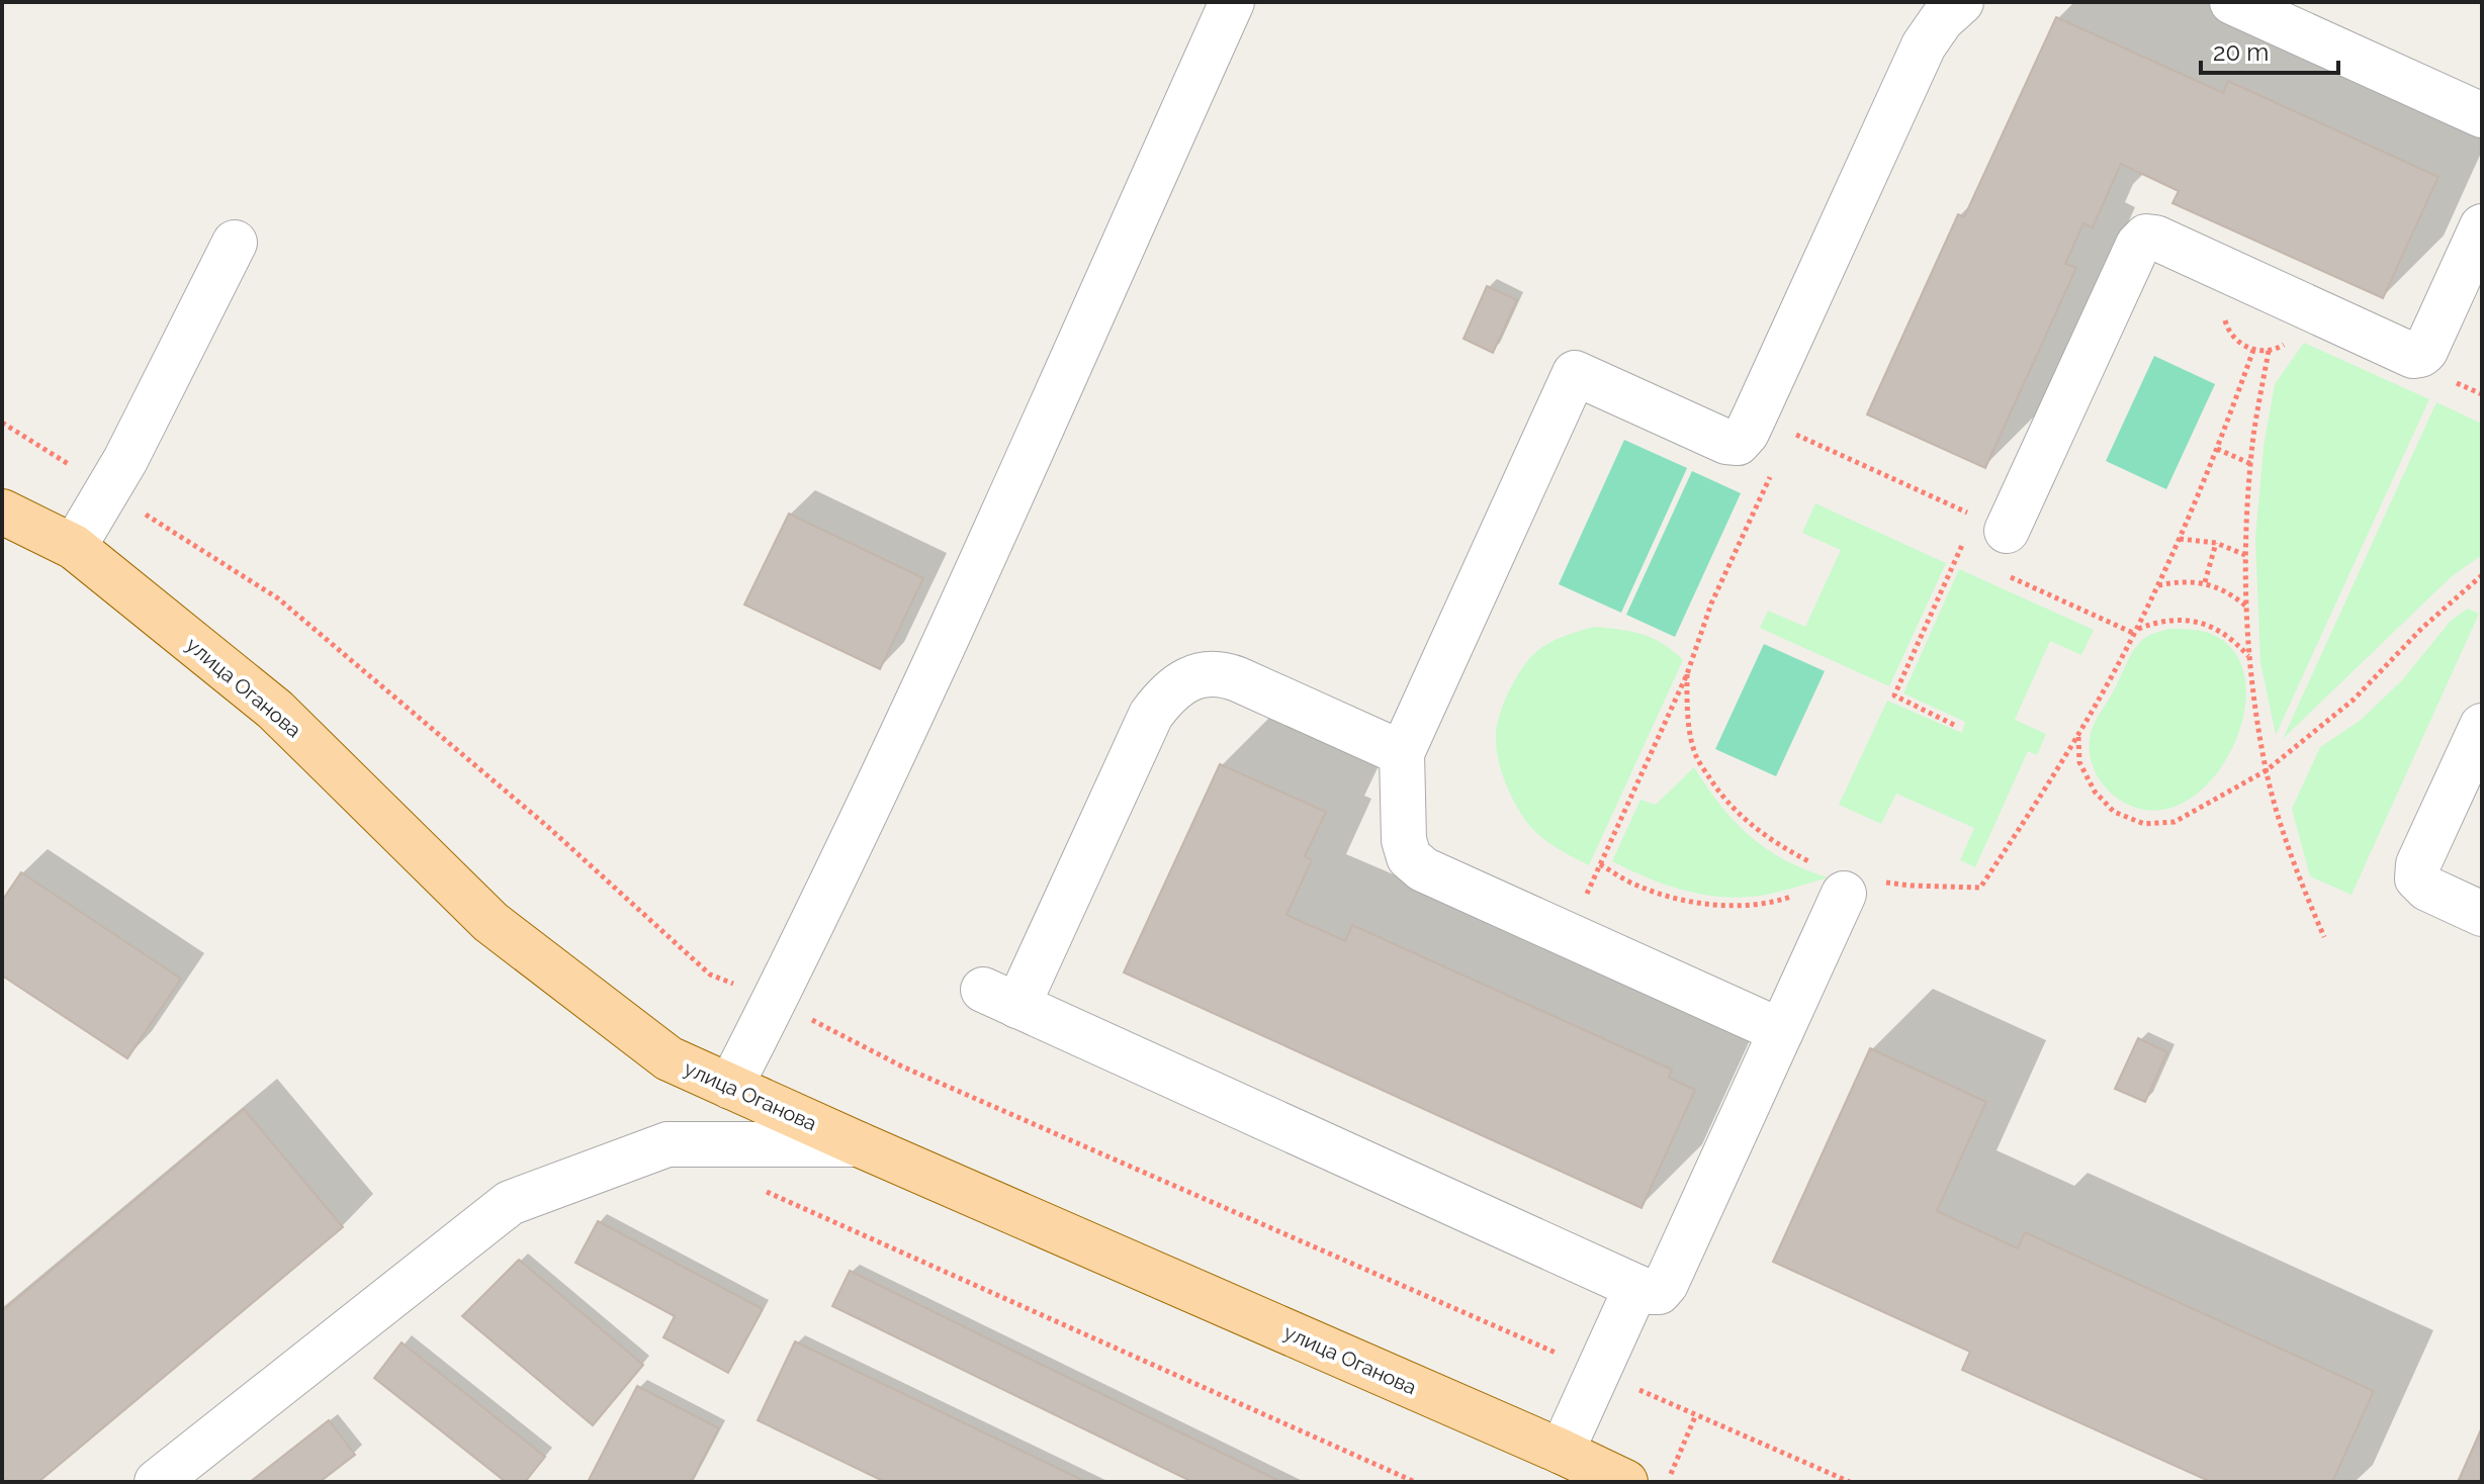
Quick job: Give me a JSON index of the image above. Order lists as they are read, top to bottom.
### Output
{
  "streets": {
    "main road": ["улица Оганова"]
  },
  "scale_bar": "20 m"
}
